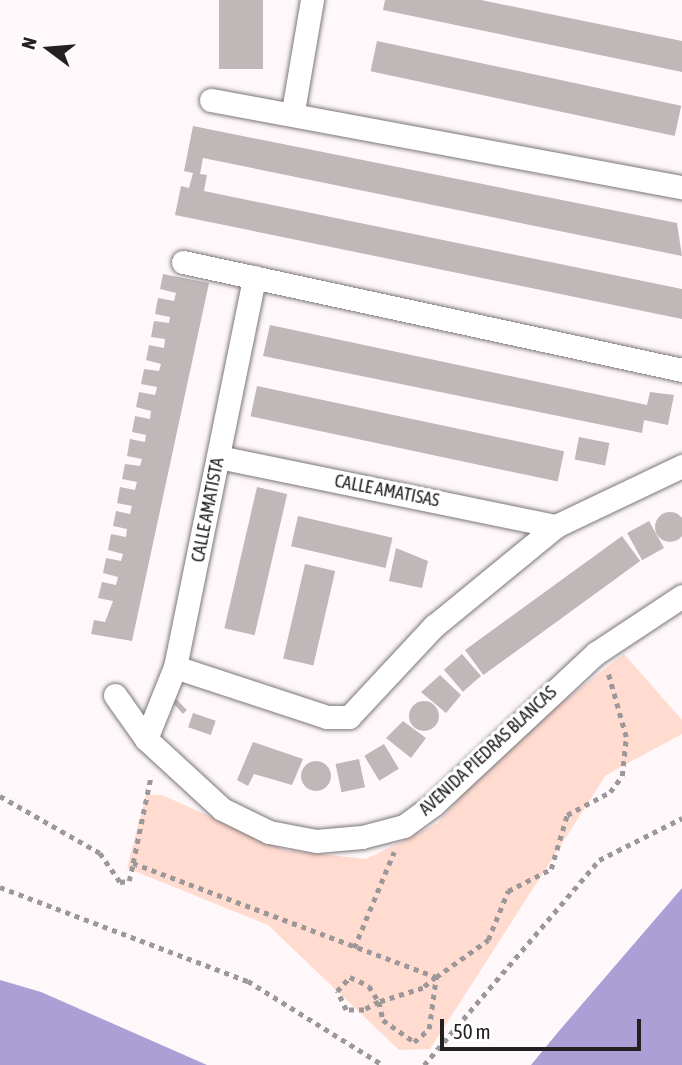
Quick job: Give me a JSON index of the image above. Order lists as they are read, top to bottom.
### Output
{
  "streets": {
    "street": ["CALLE AMATISAS", "CALLE AMATISTA", "AVENIDA PIEDRAS BLANCAS"]
  },
  "crossings": [
    ["CALLE AMATISAS", "CALLE AMATISTA"],
    ["CALLE AMATISTA", "AVENIDA PIEDRAS BLANCAS"]
  ],
  "scale_bar": "50 m",
  "north": "left"
}
